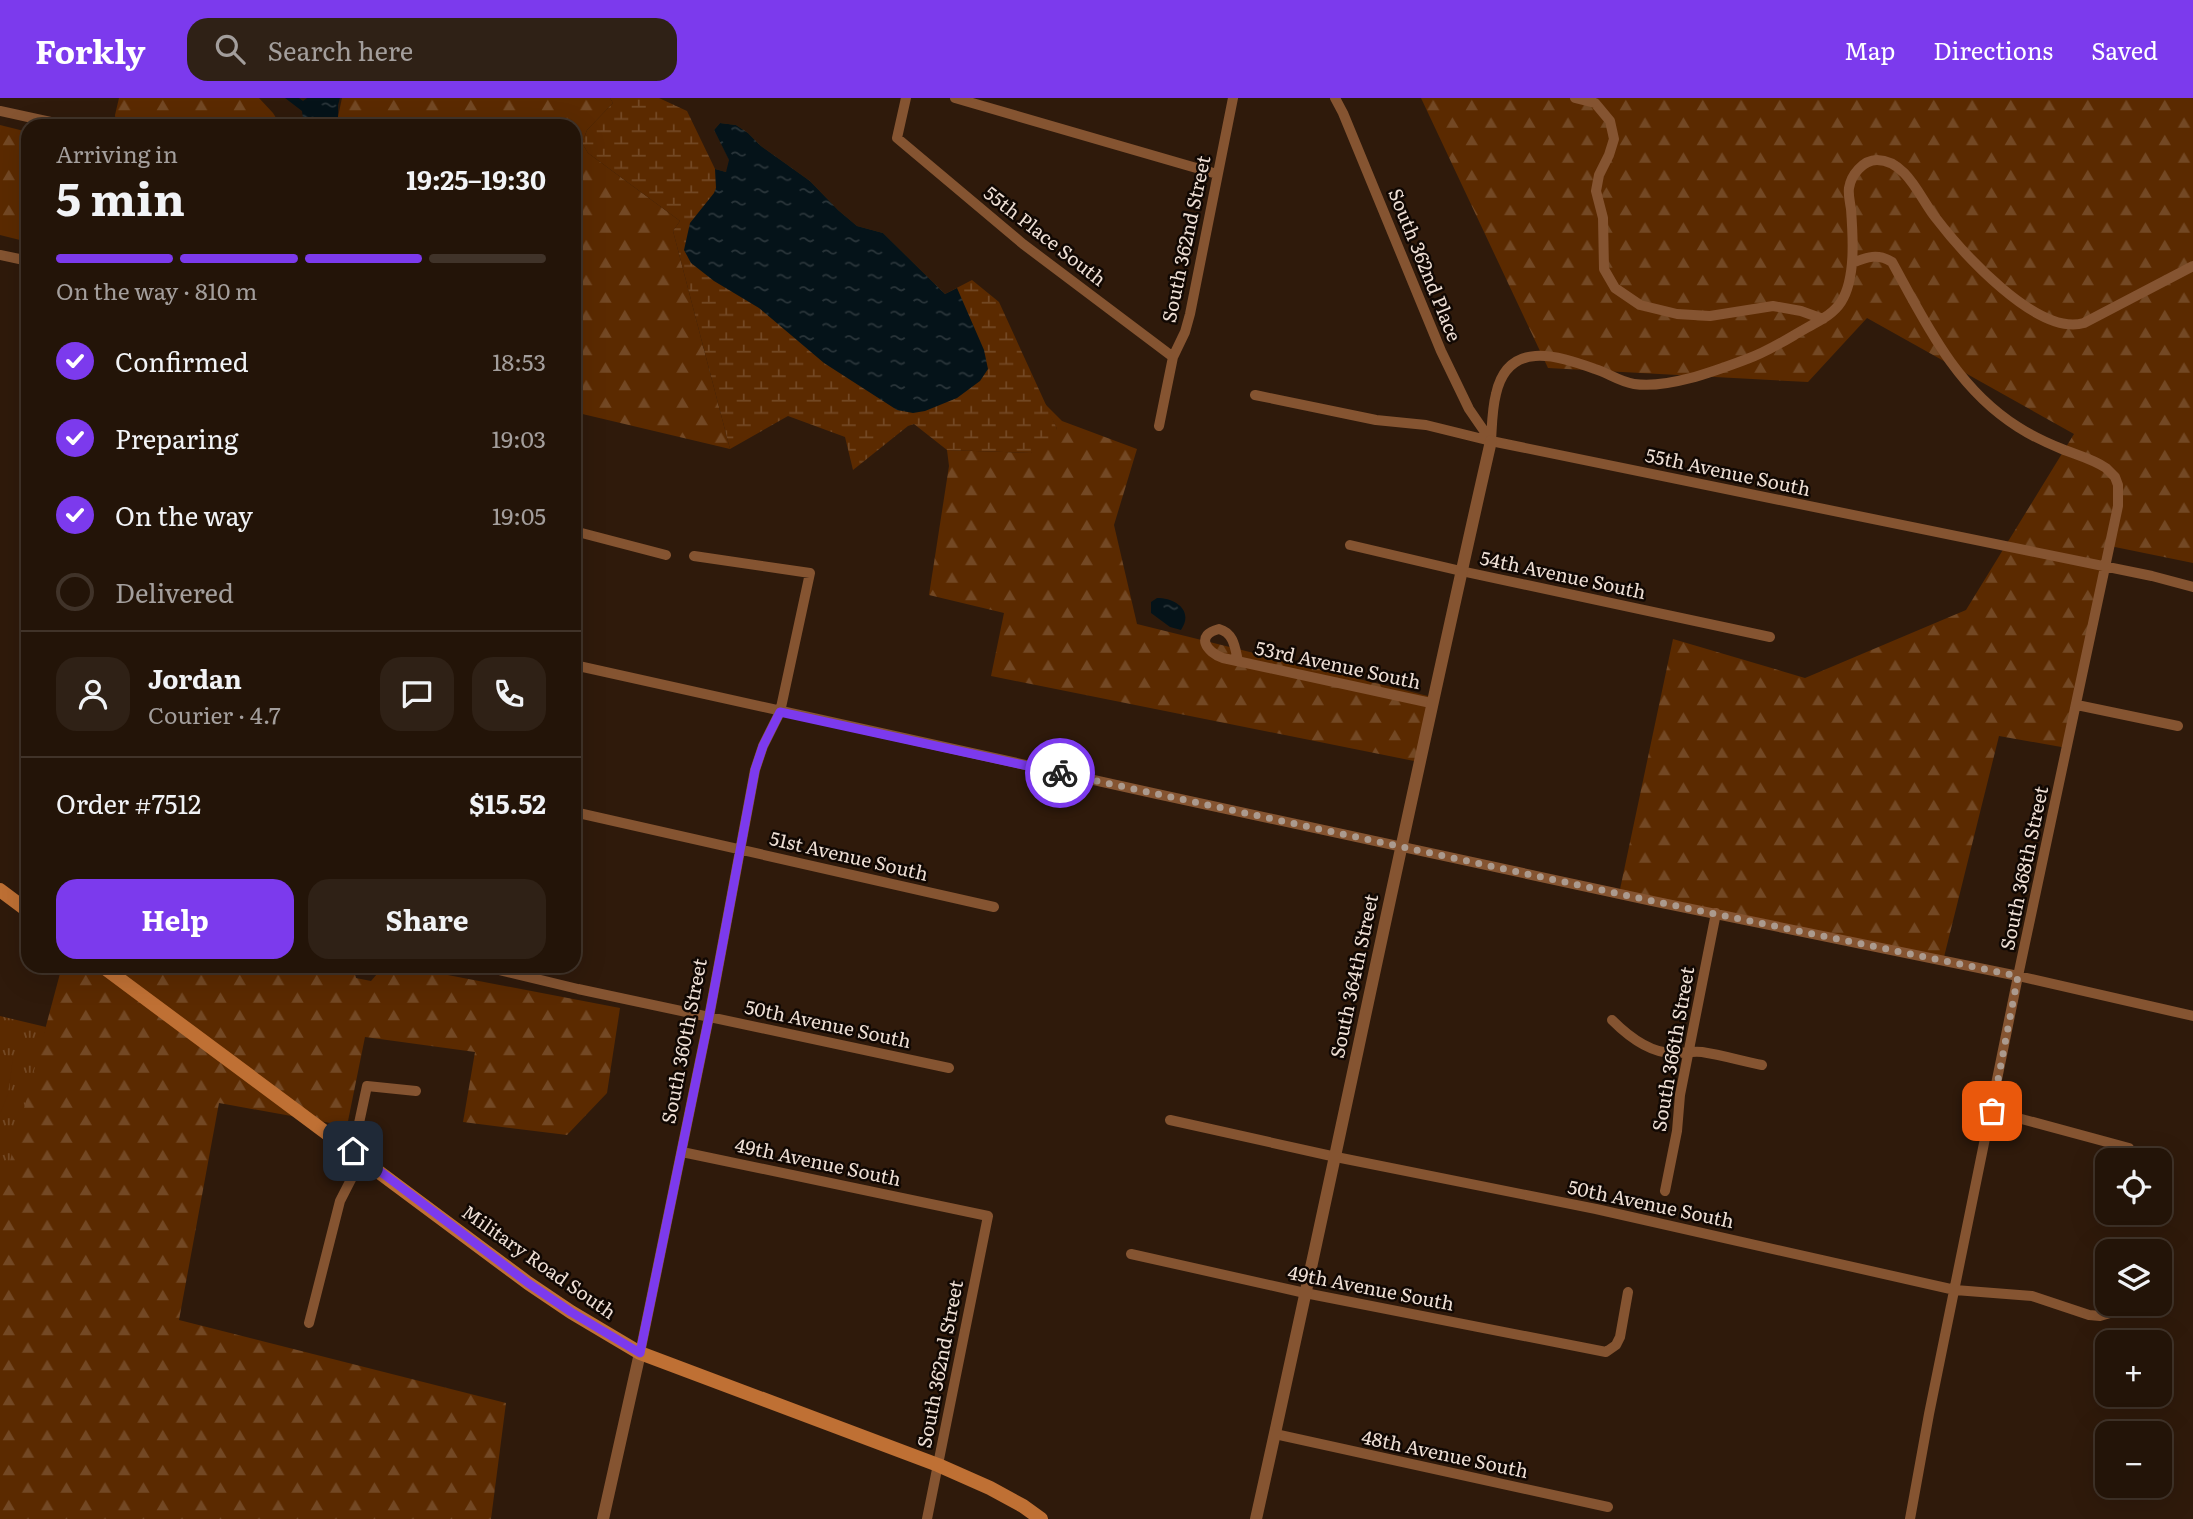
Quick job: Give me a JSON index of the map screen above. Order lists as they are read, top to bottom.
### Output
{
  "streets": {
    "main road": ["Military Road South"],
    "street": [
      "55th Place South",
      "South 362nd Street",
      "South 362nd Place",
      "55th Avenue South",
      "54th Avenue South",
      "53rd Avenue South",
      "51st Avenue South",
      "South 368th Street",
      "South 364th Street",
      "50th Avenue South",
      "South 360th Street",
      "South 366th Street",
      "49th Avenue South",
      "48th Avenue South"
    ]
  },
  "crossings": [
    ["55th Place South", "South 362nd Street"],
    ["South 362nd Street", "49th Avenue South"],
    ["South 362nd Street", "Military Road South"],
    ["South 362nd Place", "55th Avenue South"],
    ["South 362nd Place", "South 364th Street"],
    ["55th Avenue South", "South 368th Street"],
    ["55th Avenue South", "South 364th Street"],
    ["54th Avenue South", "South 364th Street"],
    ["53rd Avenue South", "South 364th Street"],
    ["51st Avenue South", "South 360th Street"],
    ["South 368th Street", "50th Avenue South"],
    ["South 364th Street", "50th Avenue South"],
    ["South 364th Street", "49th Avenue South"],
    ["South 364th Street", "48th Avenue South"],
    ["50th Avenue South", "South 360th Street"],
    ["South 360th Street", "49th Avenue South"],
    ["South 360th Street", "Military Road South"]
  ],
  "page": {
    "header": "Forkly",
    "search": "Search here",
    "nav": ["Map", "Directions", "Saved"],
    "heading": ["5 min", "Arriving in", "19:25–19:30"],
    "panel": [
      "Jordan",
      "Courier · 4.7",
      "Order #7512",
      "$15.52"
    ],
    "bar": "On the way · 810 m",
    "list": [
      ["Confirmed", "18:53"],
      ["Preparing", "19:03"],
      ["On the way", "19:05"],
      "Delivered"
    ],
    "buttons": ["Help", "Share"],
    "map_buttons": ["+", "−"]
  }
}
